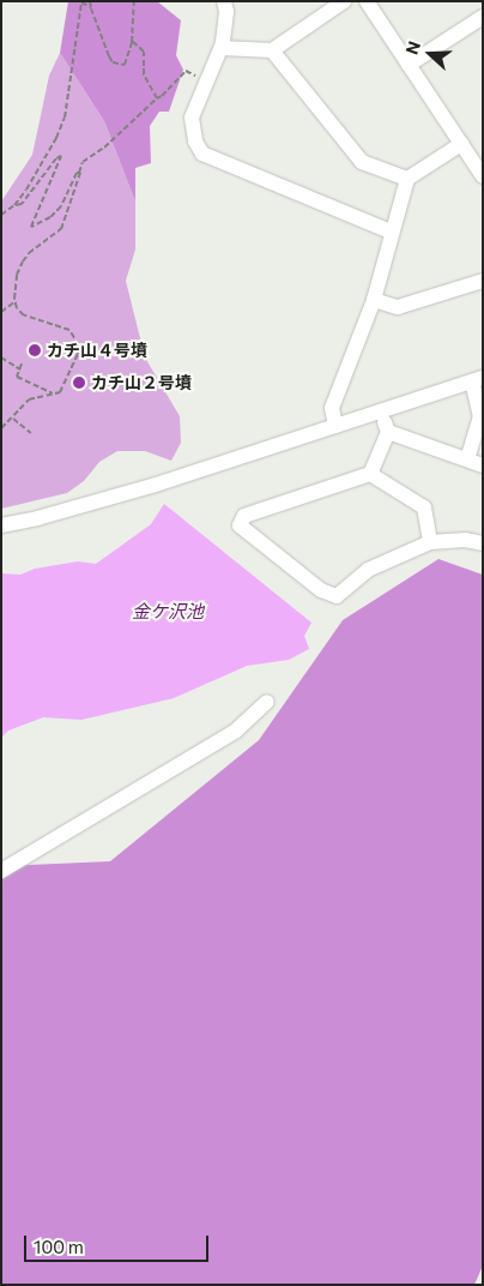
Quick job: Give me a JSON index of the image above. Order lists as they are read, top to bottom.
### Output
{
  "water": ["金ケ沢池"],
  "places": ["カチ山４号墳", "カチ山２号墳"],
  "scale_bar": "100 m",
  "north": "left"
}
